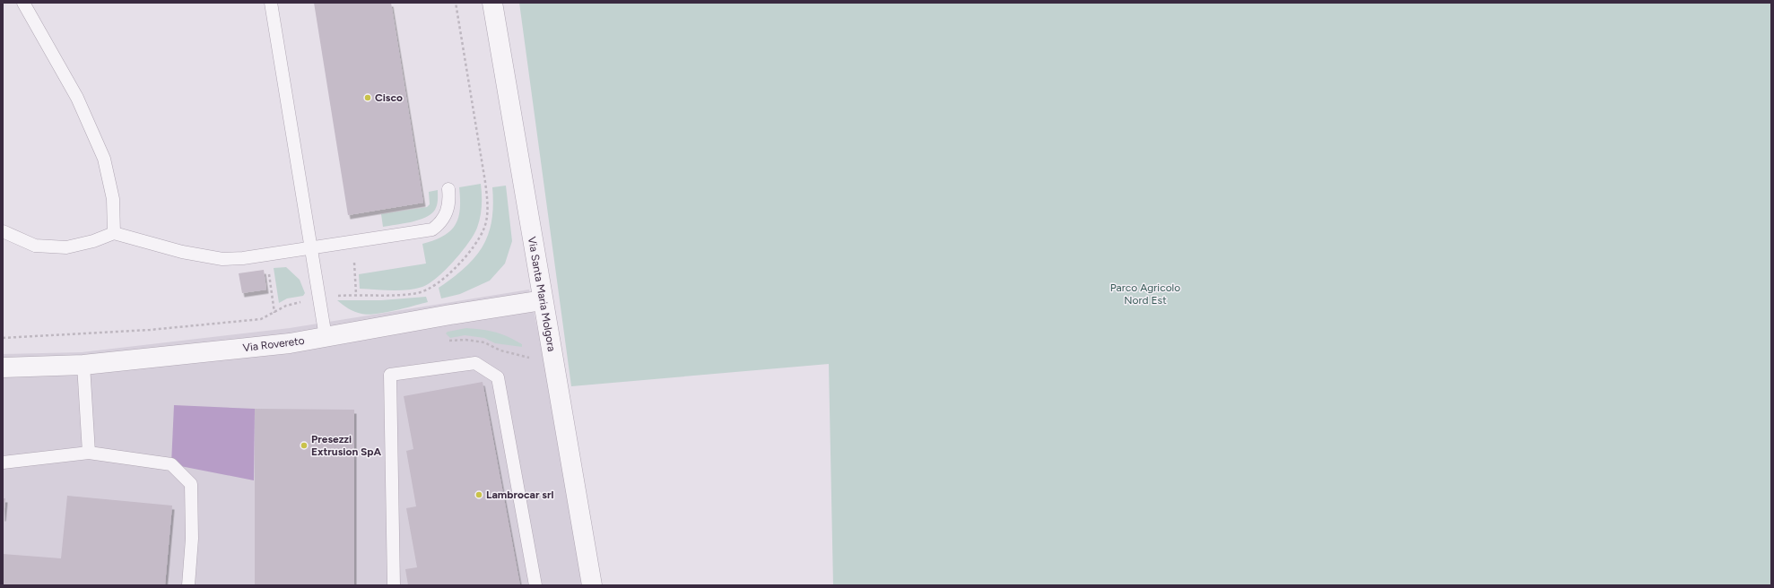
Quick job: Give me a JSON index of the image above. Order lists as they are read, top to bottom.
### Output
{
  "streets": {
    "street": ["Via Santa Maria Molgora", "Via Rovereto"]
  },
  "crossings": [
    ["Via Santa Maria Molgora", "Via Rovereto"]
  ],
  "parks": ["Parco Agricolo Nord Est"],
  "places": ["Cisco", "Presezzi Extrusion SpA", "Lambrocar srl"]
}
